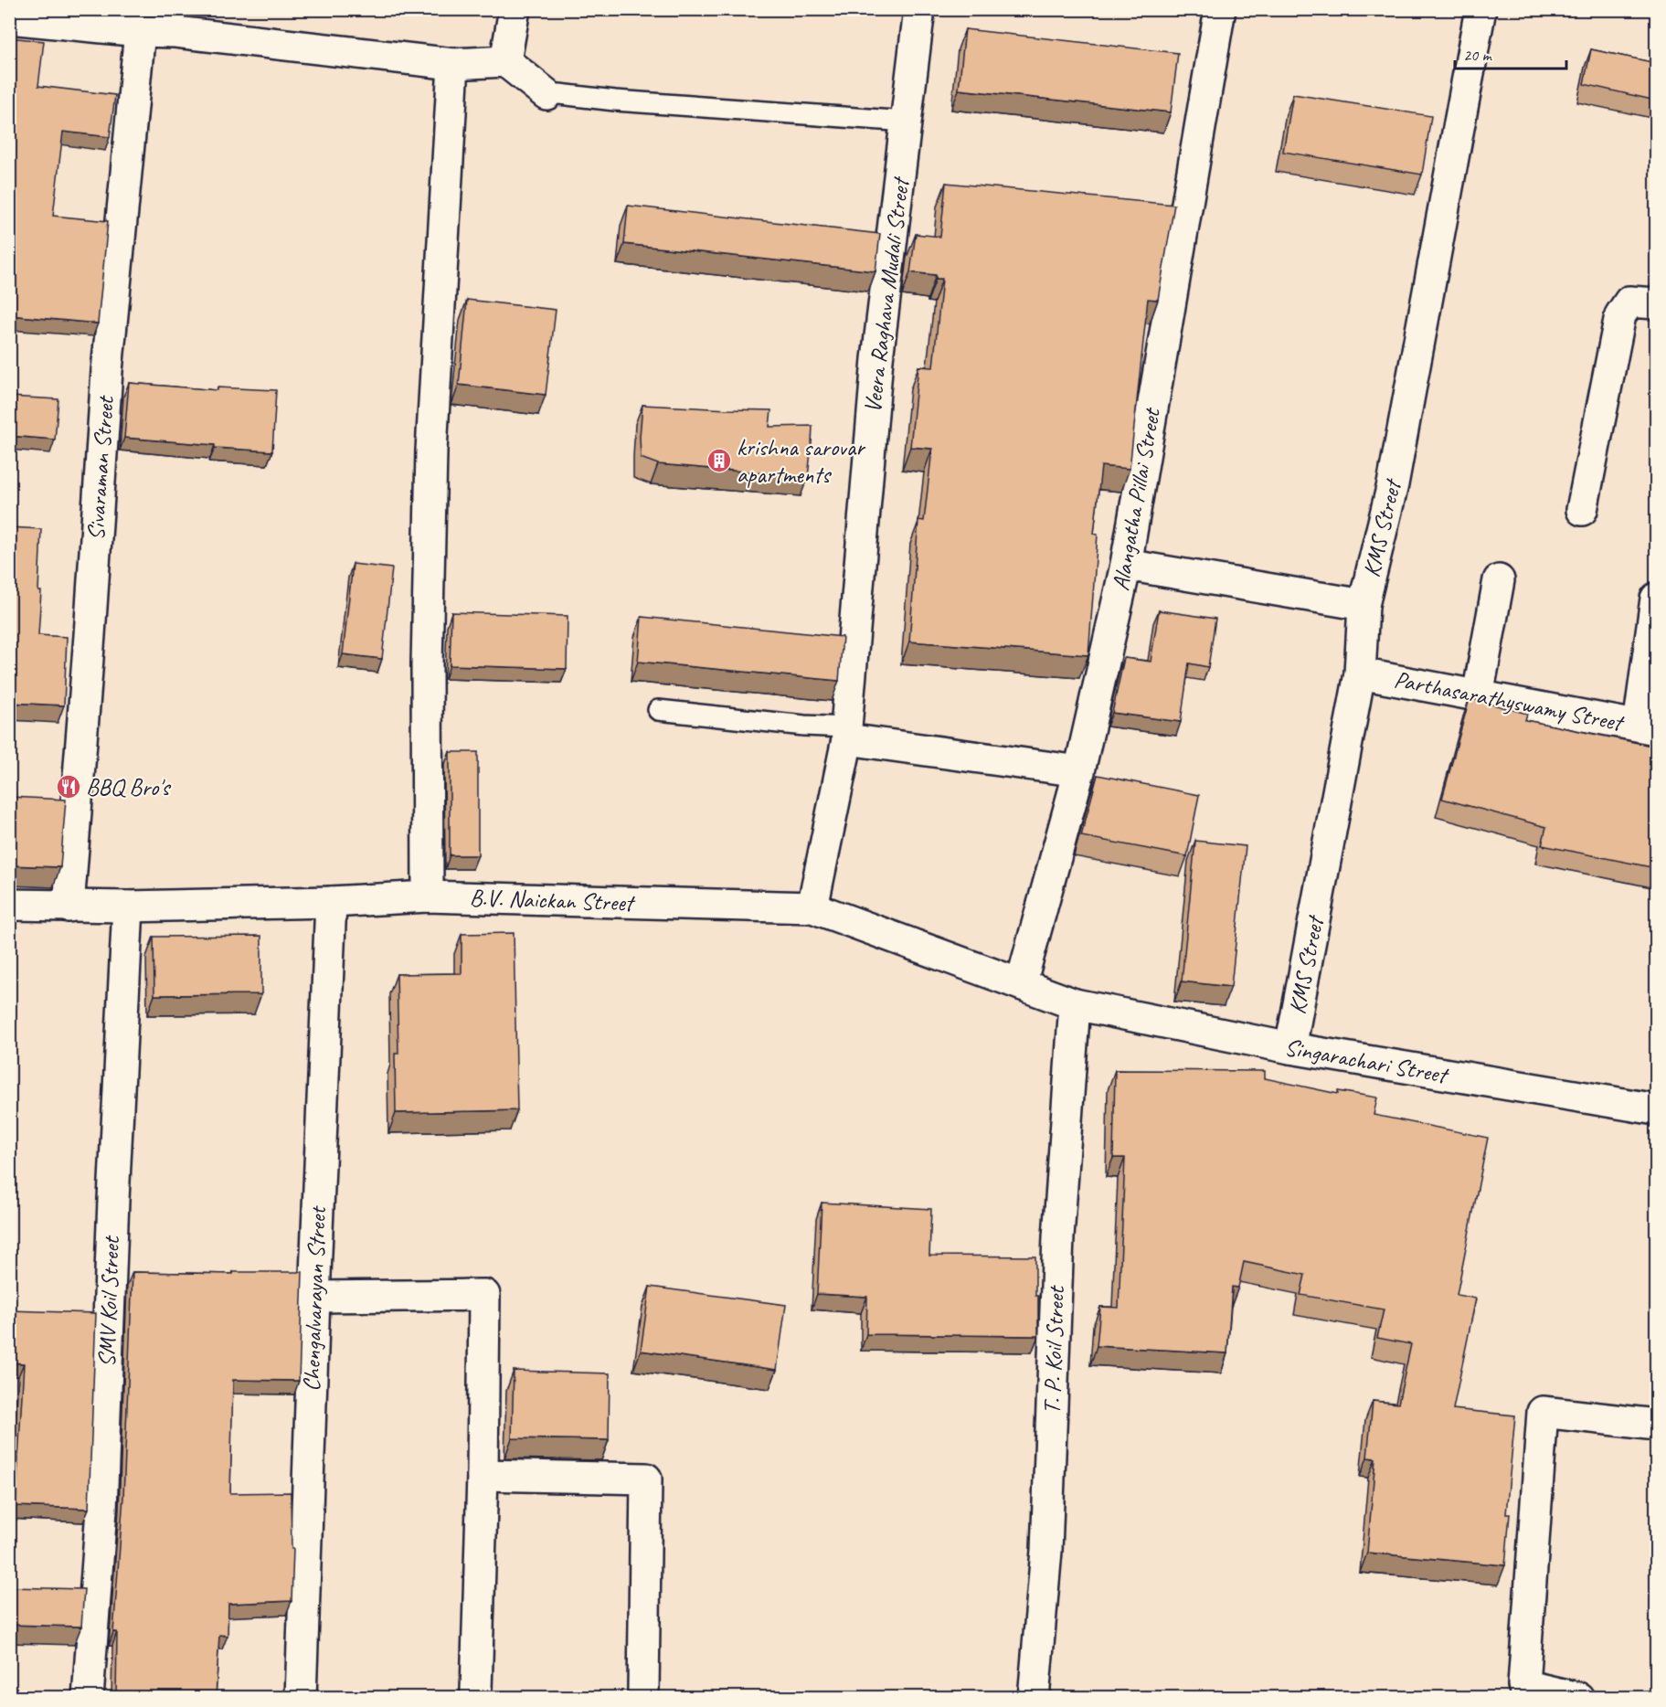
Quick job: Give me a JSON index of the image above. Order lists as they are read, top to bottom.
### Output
{
  "streets": {
    "street": [
      "Veera Raghava Mudali Street",
      "Sivaraman Street",
      "Alangatha Pillai Street",
      "KMS Street",
      "Parthasarathyswamy Street",
      "B.V. Naickan Street",
      "Singarachari Street",
      "Chengalvarayan Street",
      "SMV Koil Street",
      "T. P. Koil Street"
    ]
  },
  "crossings": [
    ["Veera Raghava Mudali Street", "B.V. Naickan Street"],
    ["Sivaraman Street", "B.V. Naickan Street"],
    ["Alangatha Pillai Street", "B.V. Naickan Street"],
    ["KMS Street", "Parthasarathyswamy Street"],
    ["KMS Street", "Singarachari Street"],
    ["B.V. Naickan Street", "Singarachari Street"],
    ["B.V. Naickan Street", "Chengalvarayan Street"],
    ["B.V. Naickan Street", "SMV Koil Street"],
    ["B.V. Naickan Street", "T. P. Koil Street"],
    ["Singarachari Street", "T. P. Koil Street"]
  ],
  "places": {
    "building": ["krishna sarovar apartments"],
    "restaurant": ["BBQ Bro's"]
  },
  "scale_bar": "20 m"
}
